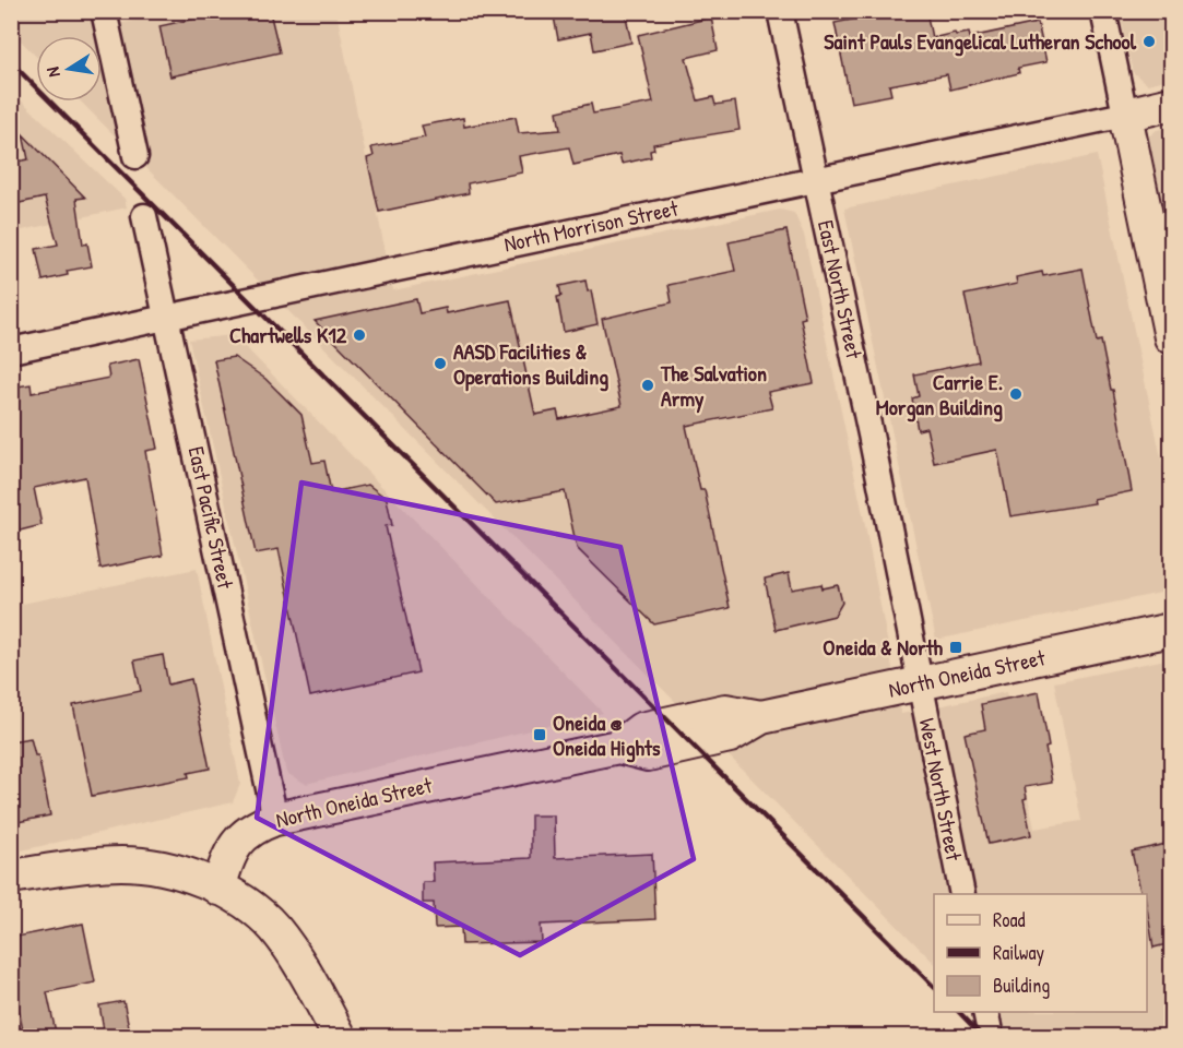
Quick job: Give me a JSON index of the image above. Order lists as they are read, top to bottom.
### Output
{
  "streets": {
    "main road": ["North Morrison Street", "North Oneida Street"],
    "street": ["East North Street", "East Pacific Street", "West North Street"]
  },
  "crossings": [
    ["North Morrison Street", "East North Street"],
    ["North Morrison Street", "East Pacific Street"],
    ["East North Street", "North Oneida Street"],
    ["East North Street", "West North Street"],
    ["East Pacific Street", "North Oneida Street"],
    ["North Oneida Street", "West North Street"]
  ],
  "places": {
    "other": [
      "Saint Pauls Evangelical Lutheran School",
      "Chartwells K12",
      "AASD Facilities & Operations Building",
      "The Salvation Army",
      "Carrie E. Morgan Building"
    ],
    "transit": ["Oneida & North", "Oneida @ Oneida Hights"]
  },
  "legend": ["Road", "Railway", "Building"],
  "north": "left"
}
